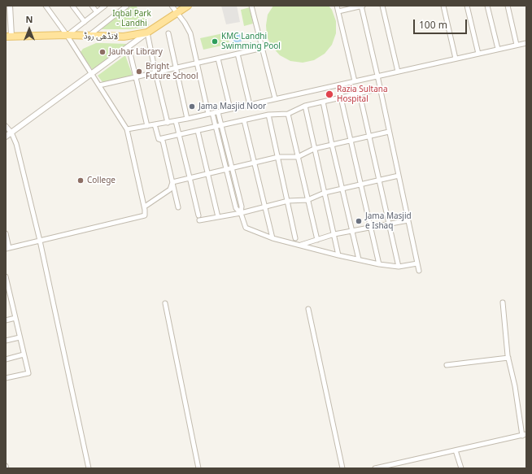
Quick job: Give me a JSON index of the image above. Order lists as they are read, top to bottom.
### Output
{
  "streets": {
    "main road": ["لانڈھی روڈ"]
  },
  "parks": ["Iqbal Park - Landhi"],
  "places": [
    "KMC Landhi Swimming Pool",
    "Jauhar Library",
    "Bright Future School",
    "Razia Sultana Hospital",
    "Jama Masjid Noor",
    "College",
    "Jama Masjid e Ishaq"
  ],
  "scale_bar": "100 m",
  "north": "top"
}
